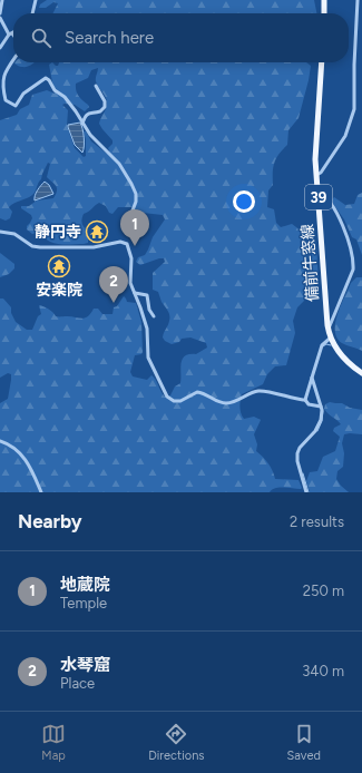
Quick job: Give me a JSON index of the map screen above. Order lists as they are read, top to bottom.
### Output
{
  "streets": {
    "main road": ["39", "備前牛窓線"]
  },
  "places": {
    "temple": ["静円寺", "安楽院"]
  },
  "page": {
    "search": "Search here",
    "pins": ["1", "2"],
    "heading": ["Nearby", "2 results"],
    "list": [
      {
        "mark": "1",
        "name": "地蔵院",
        "note": "Temple",
        "value": "250 m"
      },
      {
        "mark": "2",
        "name": "水琴窟",
        "note": "Place",
        "value": "340 m"
      }
    ],
    "nav": ["Map", "Directions", "Saved"]
  }
}
